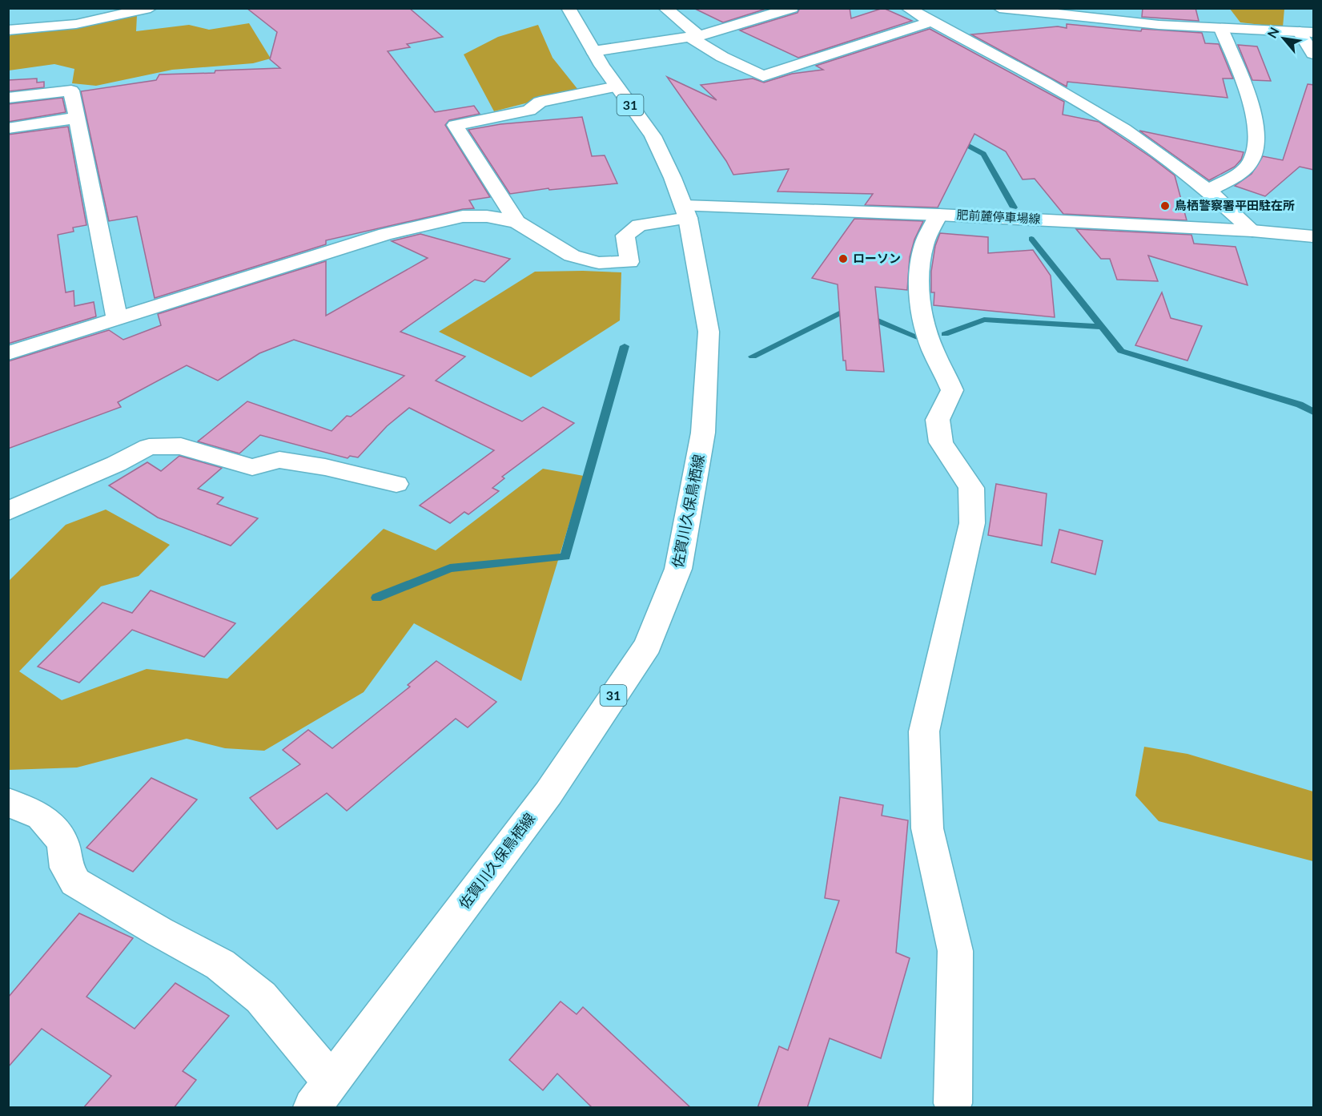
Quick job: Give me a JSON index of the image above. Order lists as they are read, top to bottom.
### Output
{
  "streets": {
    "street": ["31", "肥前麓停車場線", "佐賀川久保鳥栖線"]
  },
  "crossings": [
    ["肥前麓停車場線", "佐賀川久保鳥栖線"]
  ],
  "places": ["鳥栖警察署平田駐在所", "ローソン"],
  "north": "top left"
}
